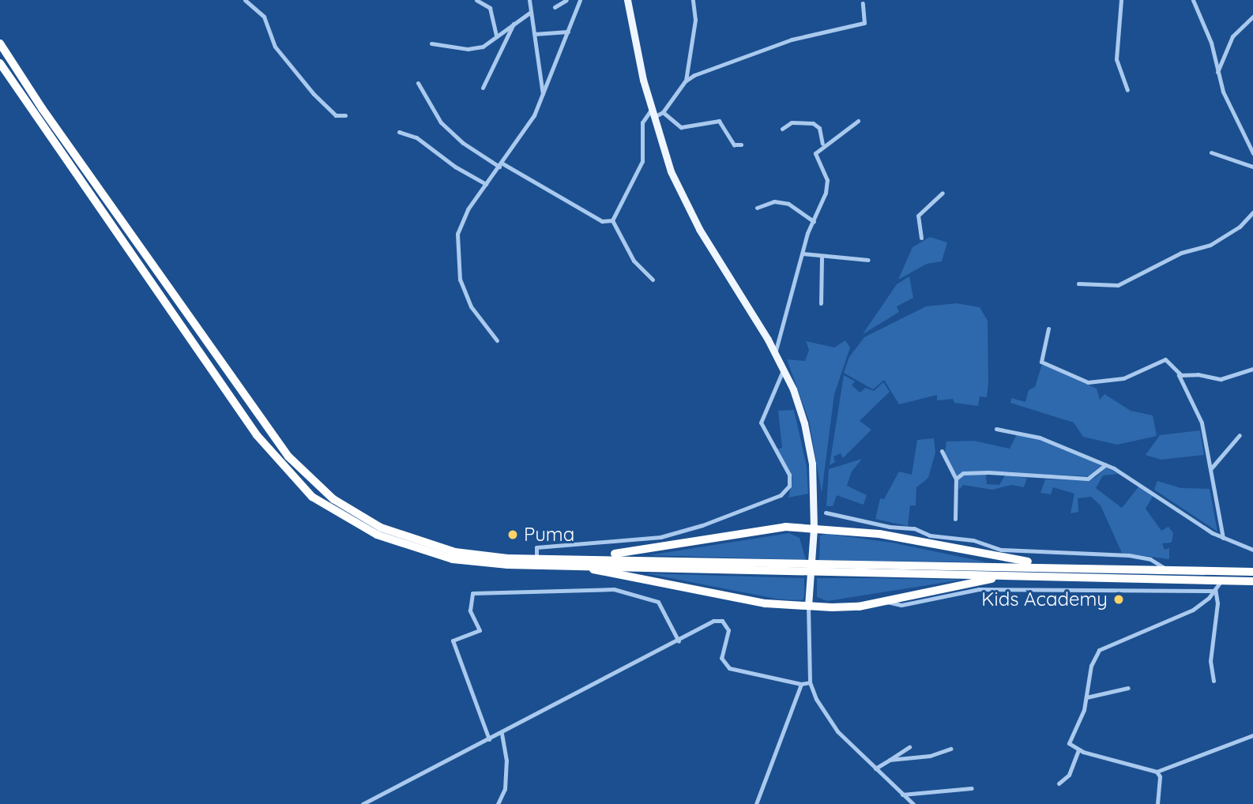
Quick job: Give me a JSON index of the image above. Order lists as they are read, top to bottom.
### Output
{
  "places": ["Puma", "Kids Academy"]
}
